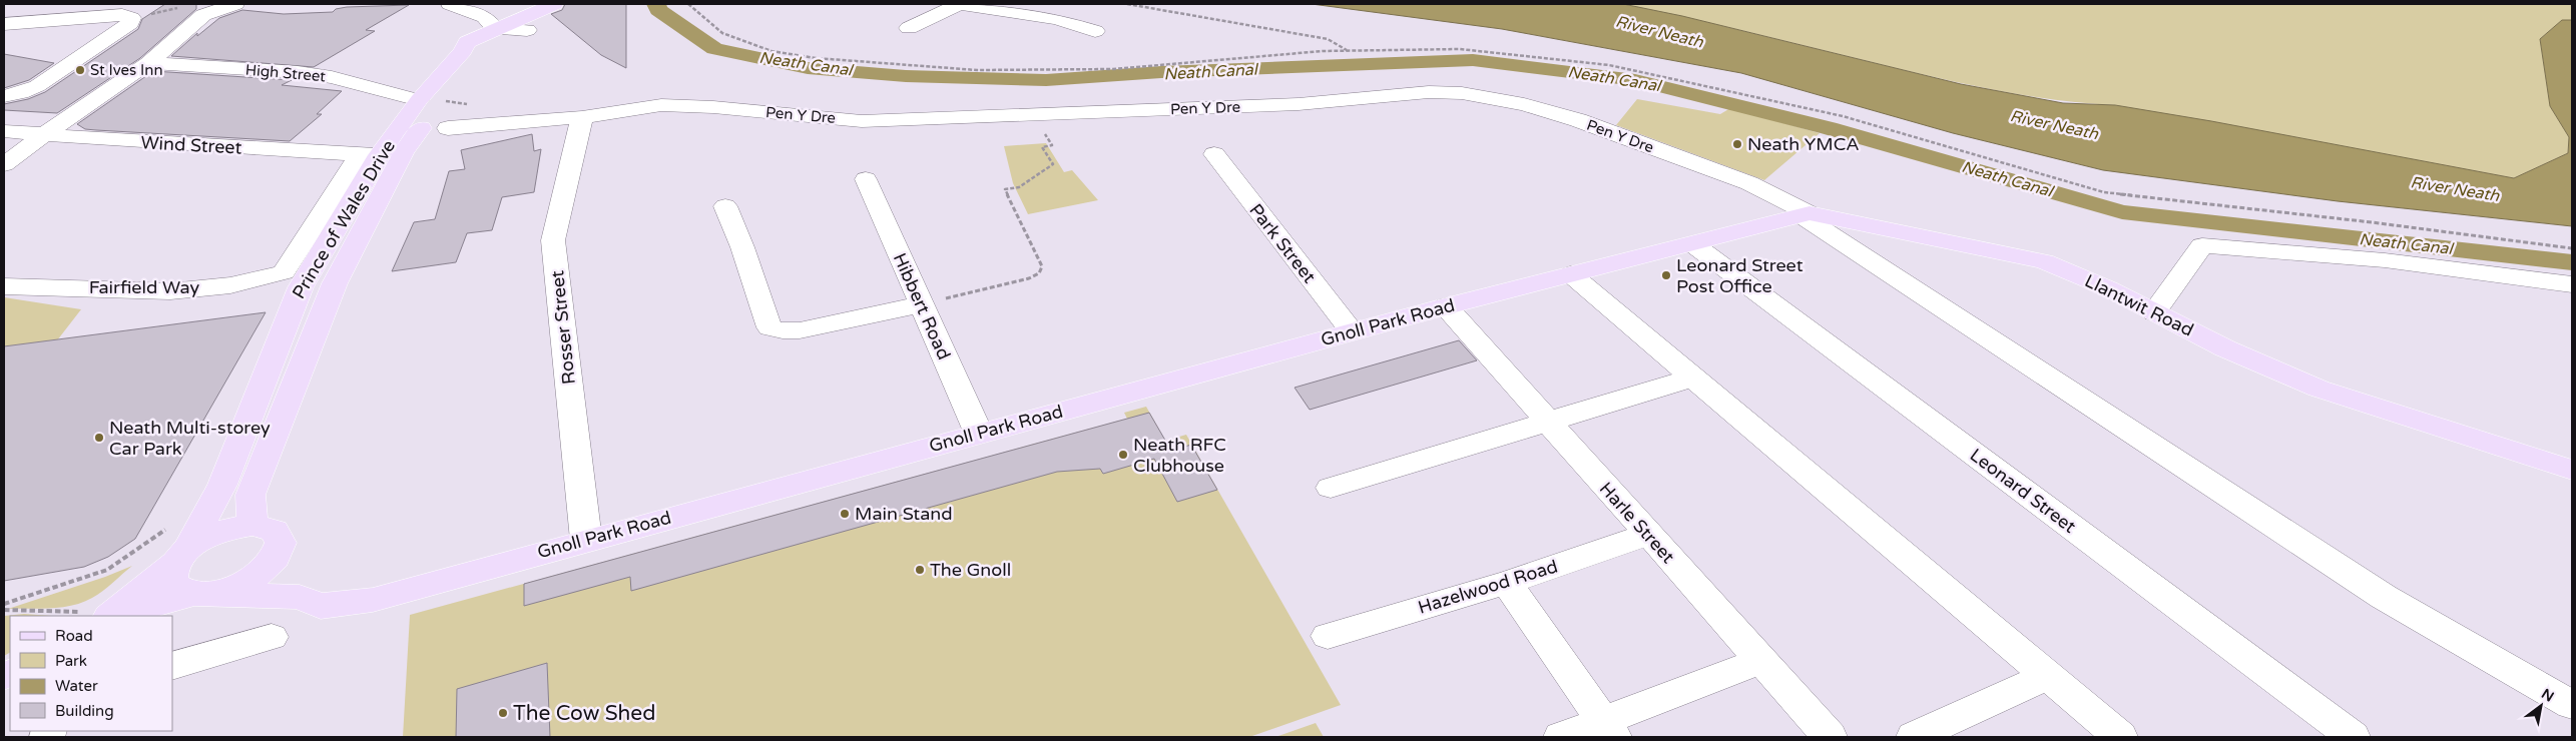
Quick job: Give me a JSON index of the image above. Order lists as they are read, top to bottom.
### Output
{
  "streets": {
    "main road": ["Prince of Wales Drive", "Llantwit Road", "Gnoll Park Road"],
    "street": [
      "High Street",
      "Pen Y Dre",
      "Wind Street",
      "Park Street",
      "Fairfield Way",
      "Hibbert Road",
      "Rosser Street",
      "Leonard Street",
      "Harle Street",
      "Hazelwood Road"
    ]
  },
  "crossings": [
    ["High Street", "Prince of Wales Drive"],
    ["Pen Y Dre", "Llantwit Road"],
    ["Pen Y Dre", "Rosser Street"],
    ["Wind Street", "Prince of Wales Drive"],
    ["Prince of Wales Drive", "Fairfield Way"],
    ["Park Street", "Gnoll Park Road"],
    ["Llantwit Road", "Gnoll Park Road"],
    ["Llantwit Road", "Leonard Street"],
    ["Hibbert Road", "Gnoll Park Road"],
    ["Gnoll Park Road", "Rosser Street"],
    ["Gnoll Park Road", "Leonard Street"],
    ["Gnoll Park Road", "Harle Street"],
    ["Harle Street", "Hazelwood Road"]
  ],
  "water": ["River Neath", "Neath Canal"],
  "places": [
    "St Ives Inn",
    "Neath YMCA",
    "Leonard Street Post Office",
    "Neath Multi-storey Car Park",
    "Neath RFC Clubhouse",
    "Main Stand",
    "The Gnoll",
    "The Cow Shed"
  ],
  "legend": [
    "Road",
    "Park",
    "Water",
    "Building"
  ],
  "north": "top right"
}
